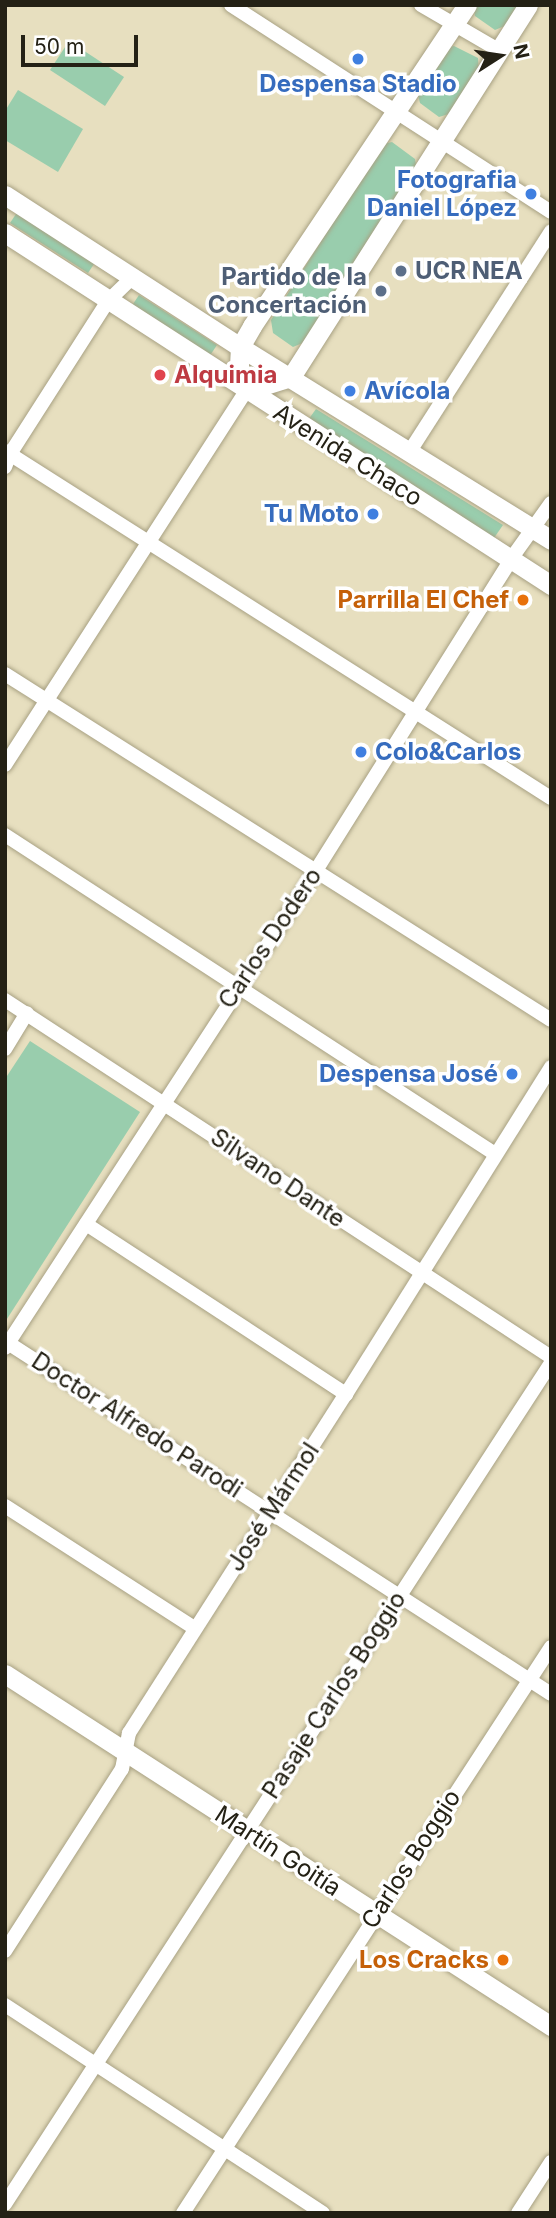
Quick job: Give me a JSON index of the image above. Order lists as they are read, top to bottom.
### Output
{
  "streets": {
    "main road": ["Avenida Chaco", "Martín Goitía"],
    "street": [
      "Carlos Dodero",
      "Silvano Dante",
      "Doctor Alfredo Parodi",
      "José Mármol",
      "Pasaje Carlos Boggio",
      "Carlos Boggio"
    ]
  },
  "crossings": [
    ["Avenida Chaco", "Carlos Dodero"],
    ["Carlos Dodero", "Silvano Dante"],
    ["Carlos Dodero", "Doctor Alfredo Parodi"],
    ["Silvano Dante", "José Mármol"],
    ["Doctor Alfredo Parodi", "José Mármol"],
    ["Doctor Alfredo Parodi", "Pasaje Carlos Boggio"],
    ["Doctor Alfredo Parodi", "Carlos Boggio"],
    ["José Mármol", "Martín Goitía"],
    ["Pasaje Carlos Boggio", "Martín Goitía"],
    ["Martín Goitía", "Carlos Boggio"]
  ],
  "places": [
    "Despensa Stadio",
    "Fotografia Daniel López",
    "UCR NEA",
    "Partido de la Concertación",
    "Alquimia",
    "Avícola",
    "Tu Moto",
    "Parrilla El Chef",
    "Colo&Carlos",
    "Despensa José",
    "Los Cracks"
  ],
  "scale_bar": "50 m",
  "north": "right"
}
